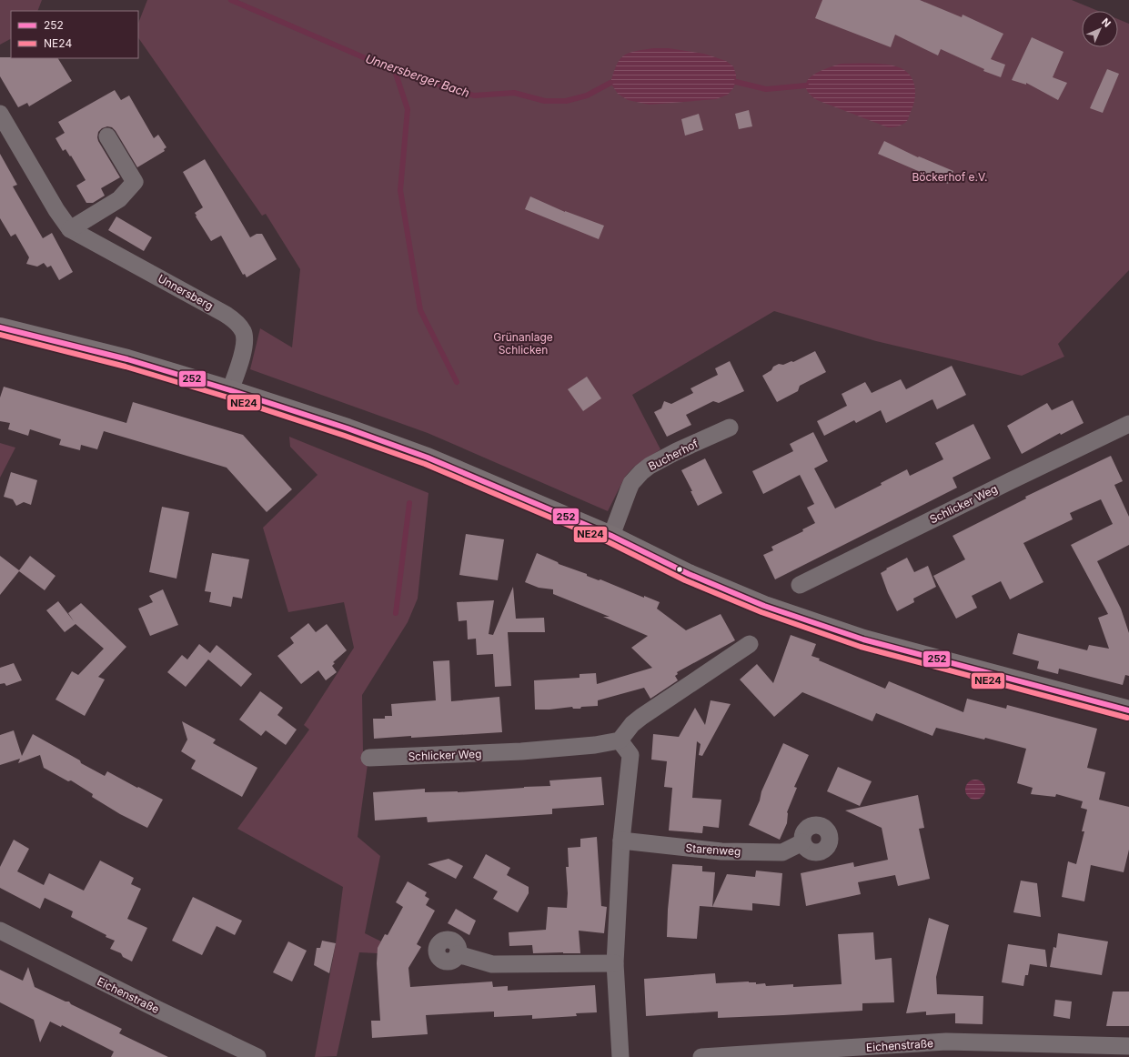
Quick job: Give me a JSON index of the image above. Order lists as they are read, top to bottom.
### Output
{
  "streets": {
    "street": [
      "Unnersberg",
      "Bucherhof",
      "Schlicker Weg",
      "Starenweg",
      "Eichenstraße"
    ]
  },
  "water": ["Unnersberger Bach"],
  "parks": ["Böckerhof e.V.", "Grünanlage Schlicken"],
  "lines": ["transit line 252", "transit line NE24"],
  "legend": ["252", "NE24"],
  "north": "top right"
}
